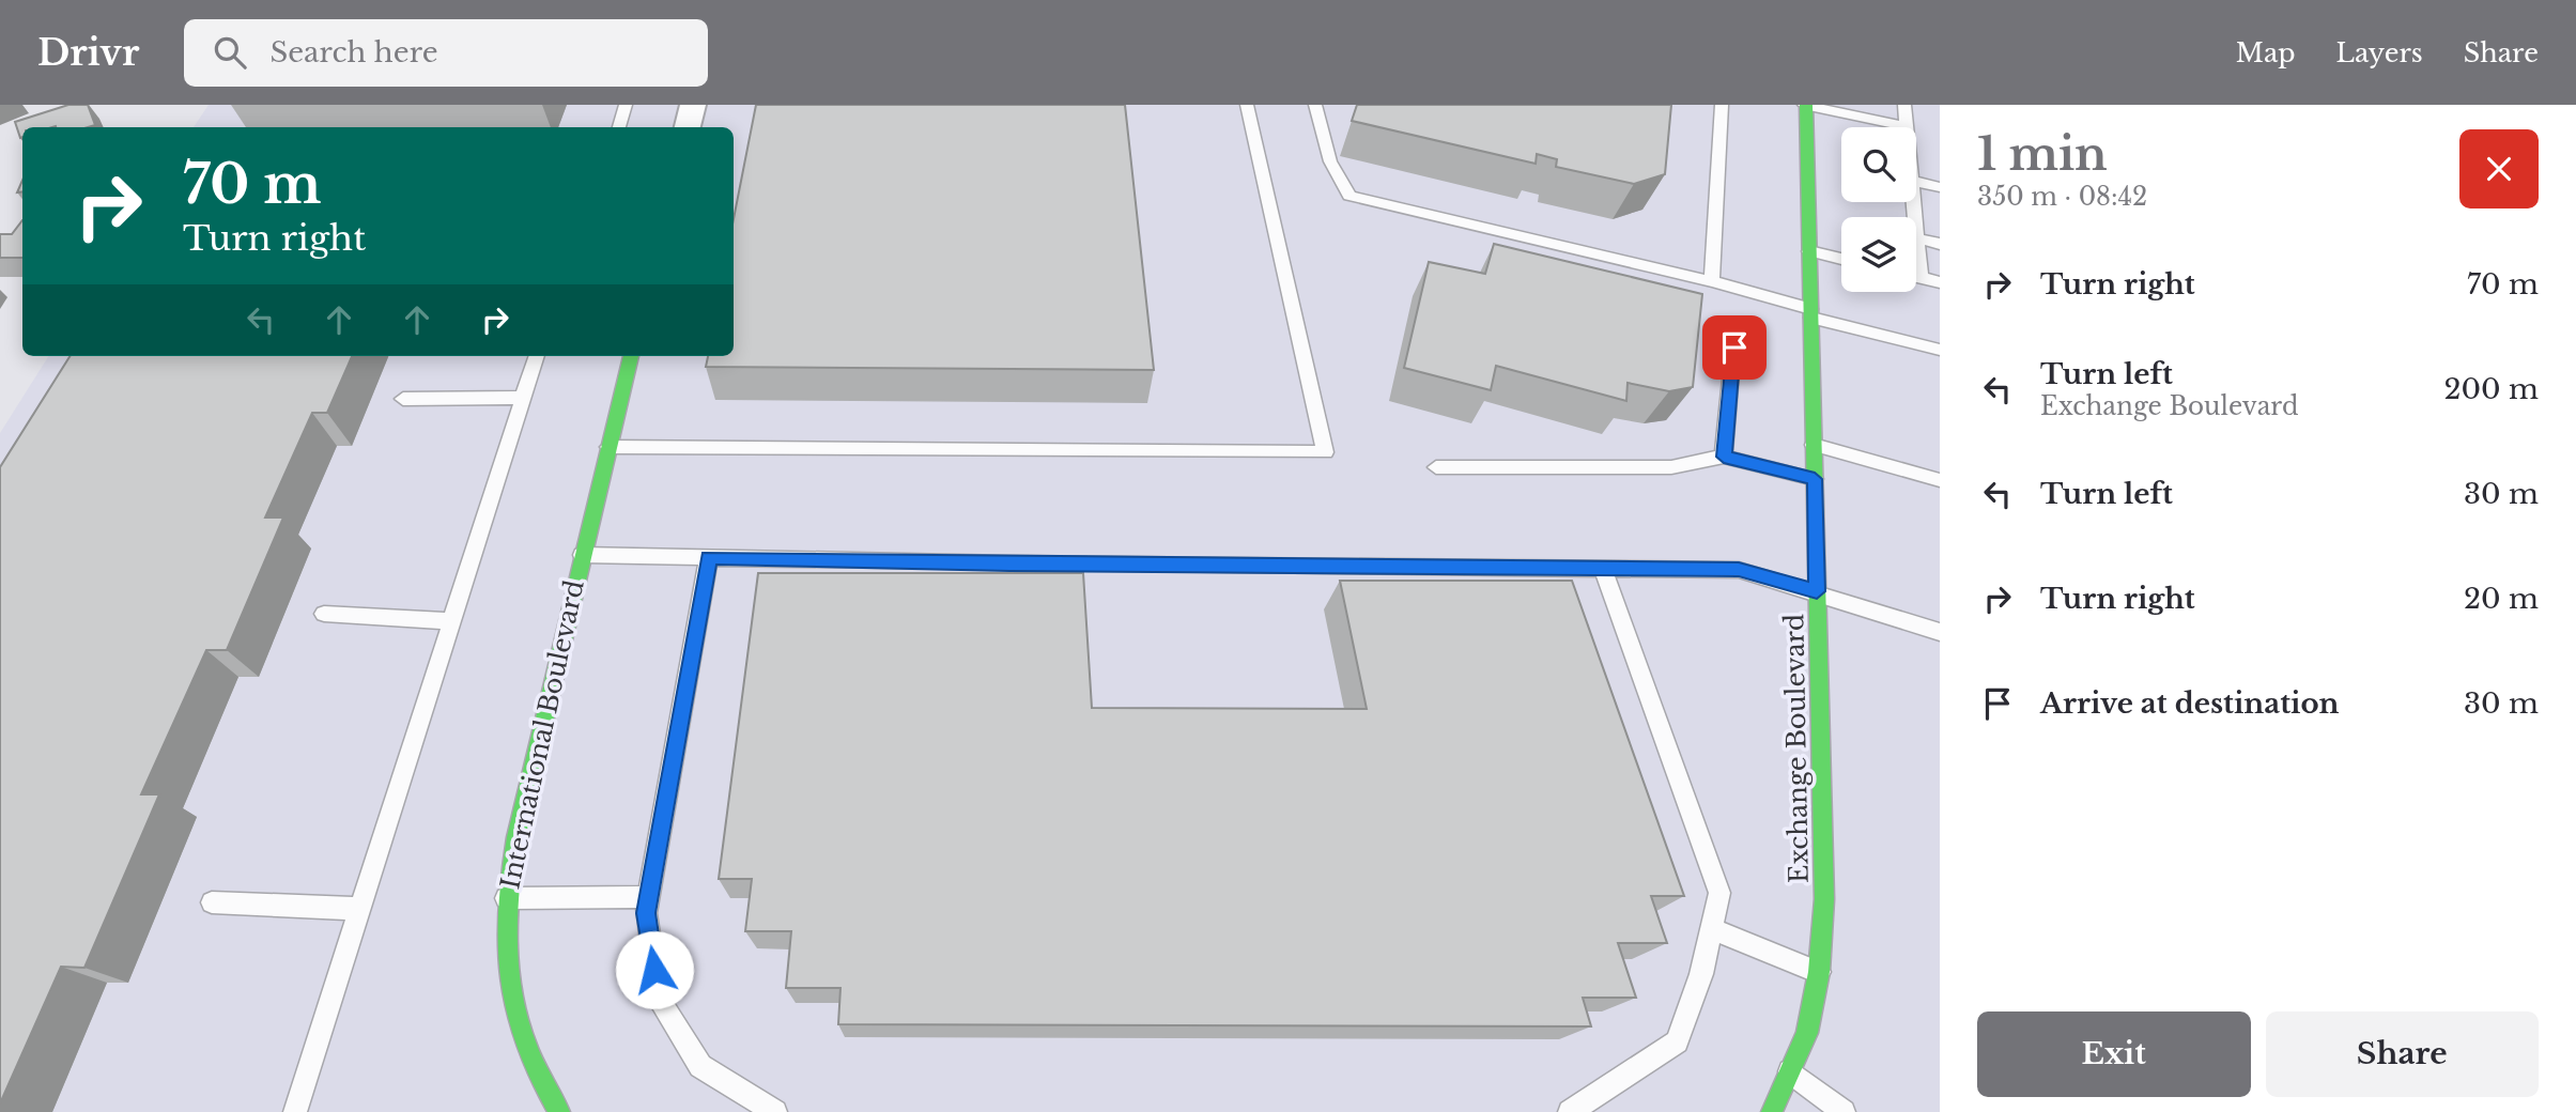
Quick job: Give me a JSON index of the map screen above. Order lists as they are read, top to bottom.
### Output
{
  "streets": {
    "street": ["International Boulevard", "Exchange Boulevard"]
  },
  "page": {
    "header": "Drivr",
    "search": "Search here",
    "nav": ["Map", "Layers", "Share"],
    "heading": ["1 min", "350 m · 08:42"],
    "turn": ["70 m", "Turn right"],
    "list": [
      {
        "name": "Turn right",
        "value": "70 m"
      },
      {
        "name": "Turn left",
        "note": "Exchange Boulevard",
        "value": "200 m"
      },
      {
        "name": "Turn left",
        "value": "30 m"
      },
      {
        "name": "Turn right",
        "value": "20 m"
      },
      {
        "name": "Arrive at destination",
        "value": "30 m"
      }
    ],
    "buttons": ["Exit", "Share"]
  }
}
